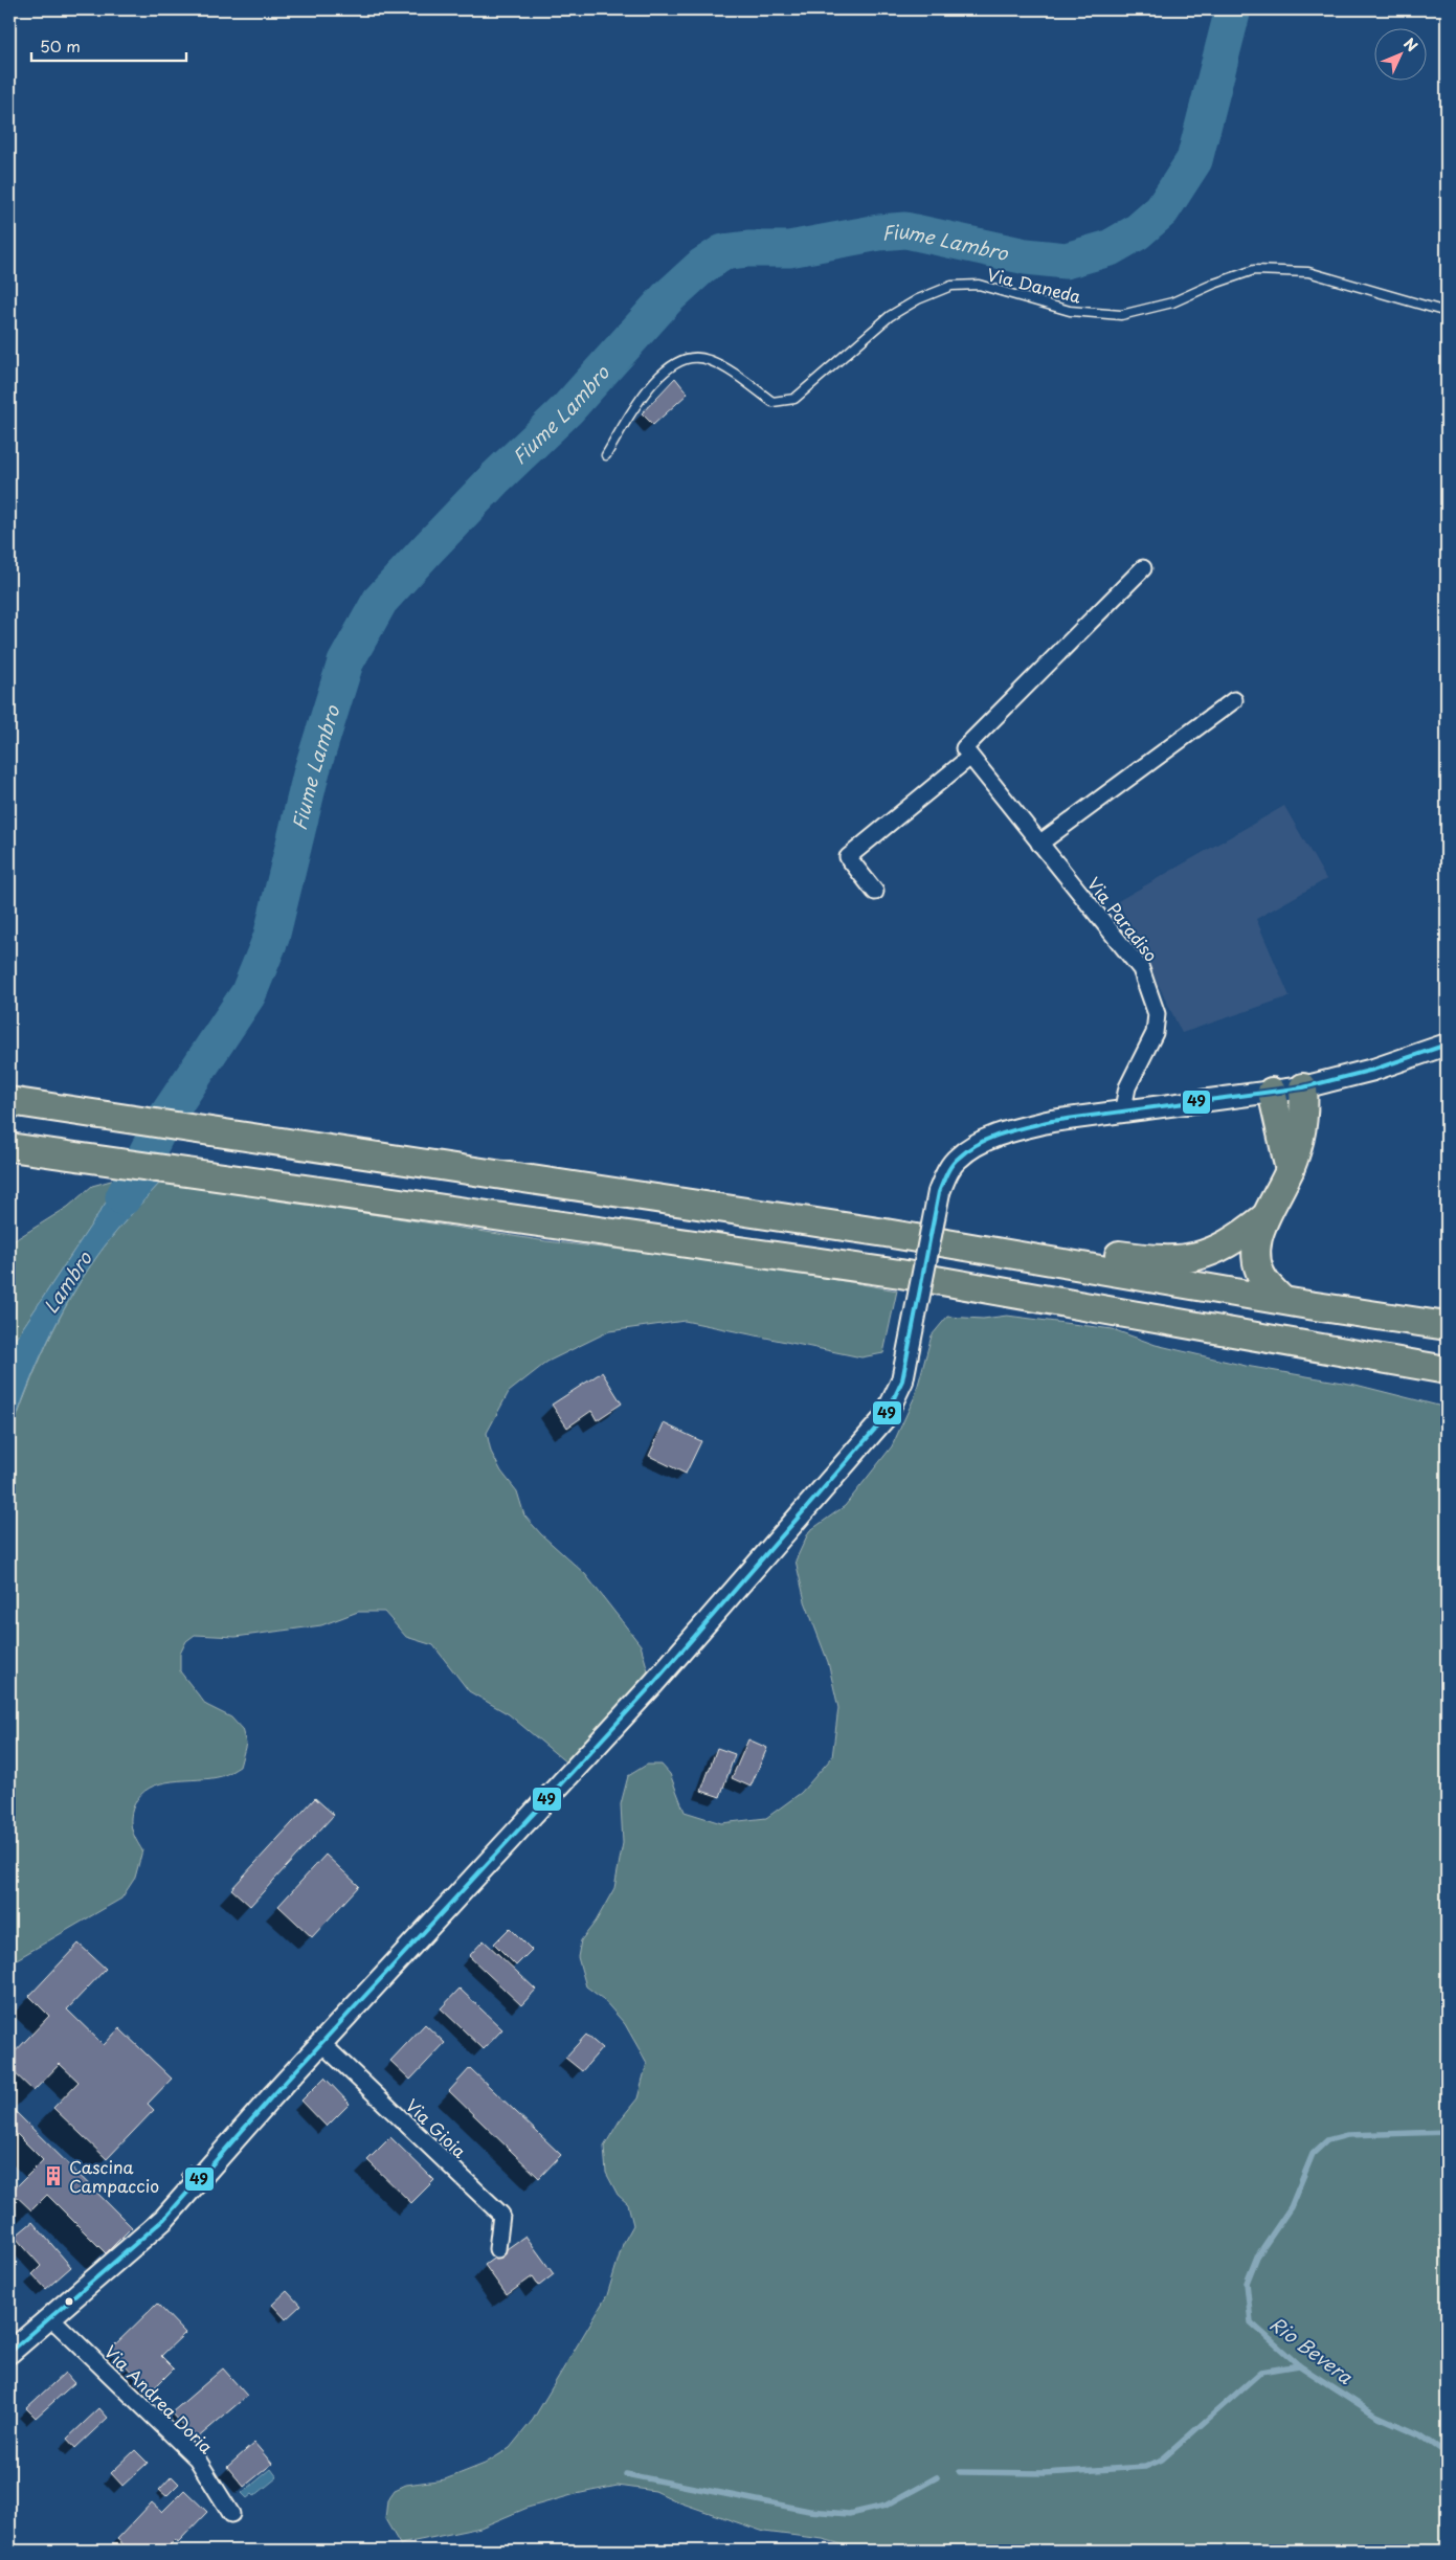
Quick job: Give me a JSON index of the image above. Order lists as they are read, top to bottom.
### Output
{
  "streets": {
    "street": ["Via Paradiso", "Via Gioia", "Via Andrea Doria"],
    "lane": ["Via Daneda"]
  },
  "water": ["Fiume Lambro", "Lambro", "Rio Bevera"],
  "places": {
    "building": ["Cascina Campaccio"]
  },
  "lines": ["transit line 49"],
  "scale_bar": "50 m",
  "north": "top right"
}
